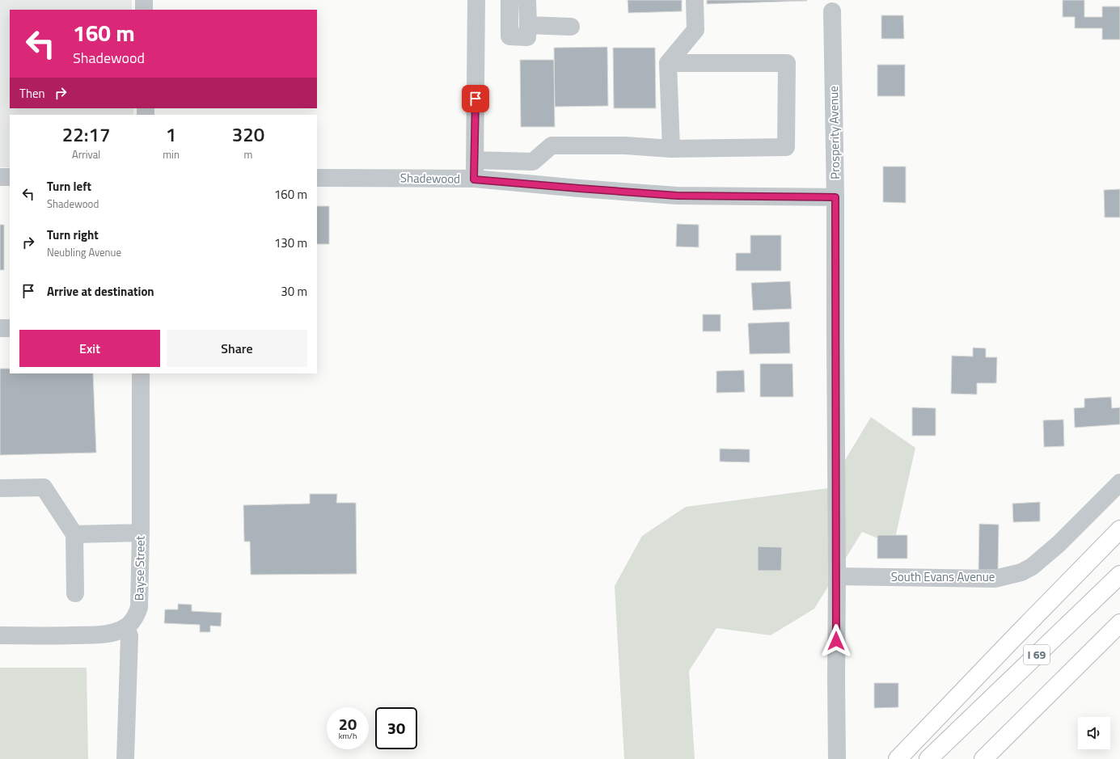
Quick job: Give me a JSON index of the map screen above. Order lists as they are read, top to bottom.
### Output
{
  "streets": {
    "highway": ["I 69"],
    "street": [
      "Prosperity Avenue",
      "Shadewood",
      "Bayse Street",
      "South Evans Avenue"
    ]
  },
  "crossings": [
    ["Prosperity Avenue", "Shadewood"],
    ["Prosperity Avenue", "South Evans Avenue"]
  ],
  "page": {
    "turn": ["160 m", "Shadewood"],
    "then": "Then",
    "eta": [
      "22:17",
      "Arrival",
      "1",
      "min",
      "320",
      "m"
    ],
    "list": [
      {
        "name": "Turn left",
        "note": "Shadewood",
        "value": "160 m"
      },
      {
        "name": "Turn right",
        "note": "Neubling Avenue",
        "value": "130 m"
      },
      {
        "name": "Arrive at destination",
        "value": "30 m"
      }
    ],
    "buttons": ["Exit", "Share"],
    "speed": "20 km/h",
    "limit": "30"
  }
}
